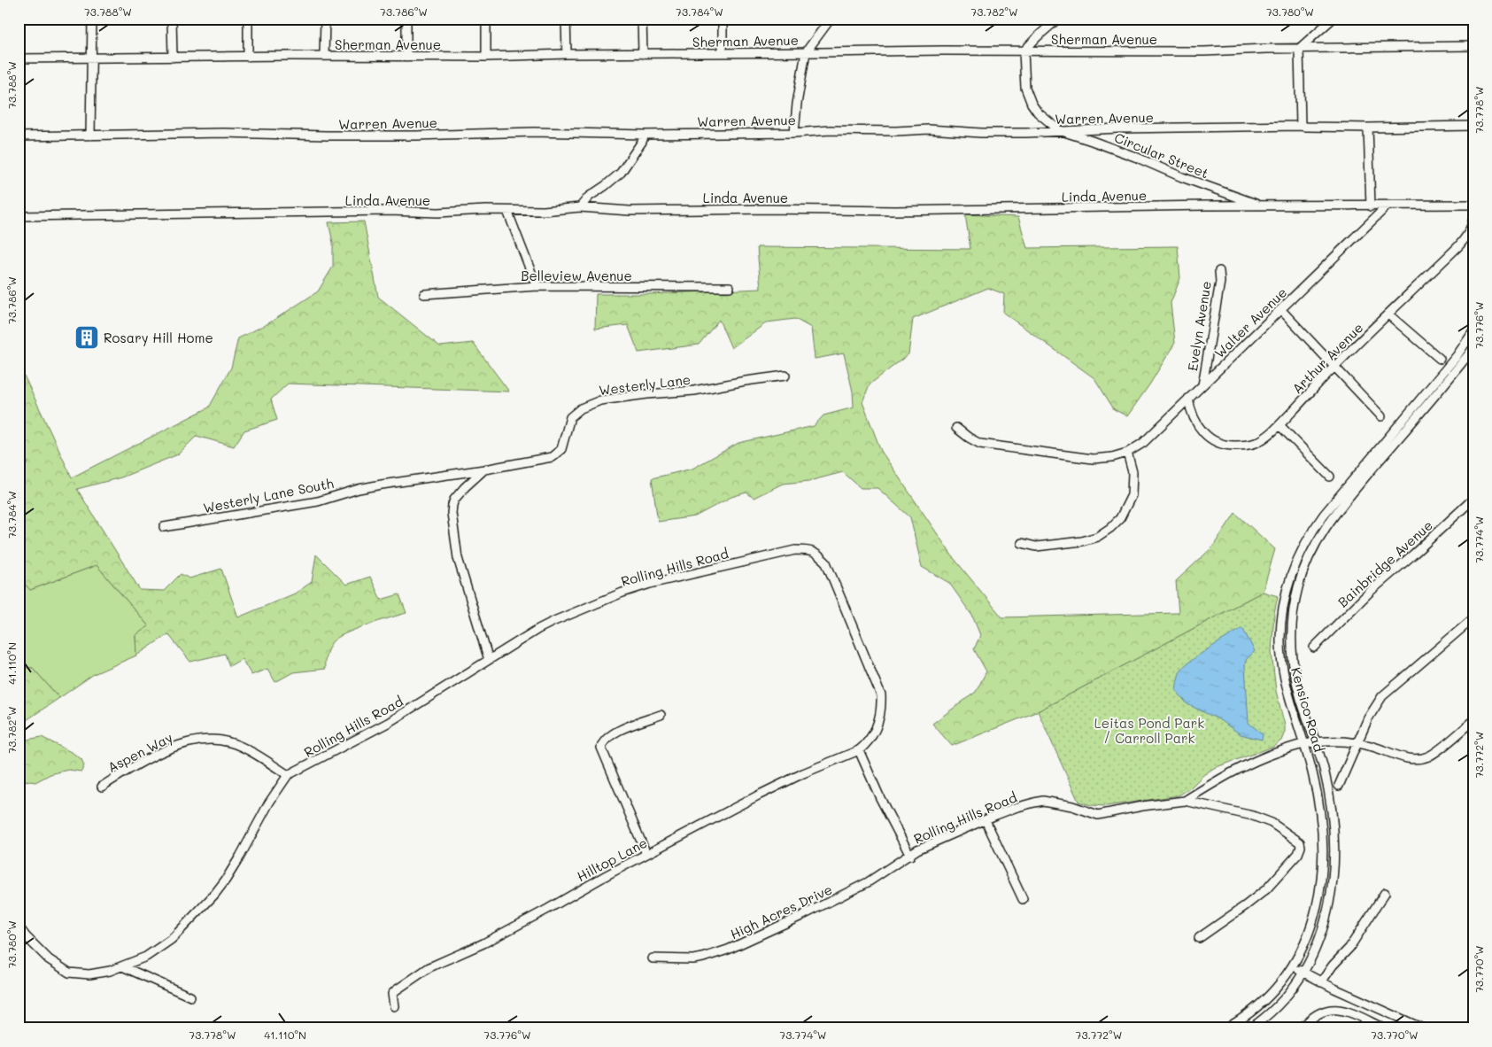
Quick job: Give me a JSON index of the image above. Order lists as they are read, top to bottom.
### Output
{
  "streets": {
    "street": [
      "Sherman Avenue",
      "Warren Avenue",
      "Circular Street",
      "Linda Avenue",
      "Belleview Avenue",
      "Walter Avenue",
      "Evelyn Avenue",
      "Arthur Avenue",
      "Westerly Lane",
      "Westerly Lane South",
      "Bainbridge Avenue",
      "Rolling Hills Road",
      "Kensico Road",
      "Aspen Way",
      "Hilltop Lane",
      "High Acres Drive"
    ]
  },
  "crossings": [
    ["Sherman Avenue", "Circular Street"],
    ["Warren Avenue", "Circular Street"],
    ["Circular Street", "Linda Avenue"],
    ["Linda Avenue", "Walter Avenue"],
    ["Walter Avenue", "Evelyn Avenue"],
    ["Walter Avenue", "Arthur Avenue"],
    ["Westerly Lane", "Westerly Lane South"],
    ["Westerly Lane", "Rolling Hills Road"],
    ["Rolling Hills Road", "Kensico Road"],
    ["Rolling Hills Road", "Aspen Way"],
    ["Rolling Hills Road", "Hilltop Lane"],
    ["Rolling Hills Road", "High Acres Drive"]
  ],
  "parks": ["Leitas Pond Park / Carroll Park"],
  "places": {
    "building": ["Rosary Hill Home"]
  },
  "coordinates": [
    "73.788°W",
    "73.786°W",
    "73.784°W",
    "73.782°W",
    "73.780°W",
    "73.778°W",
    "73.776°W",
    "73.774°W",
    "41.110°N",
    "73.772°W",
    "73.770°W"
  ]
}
